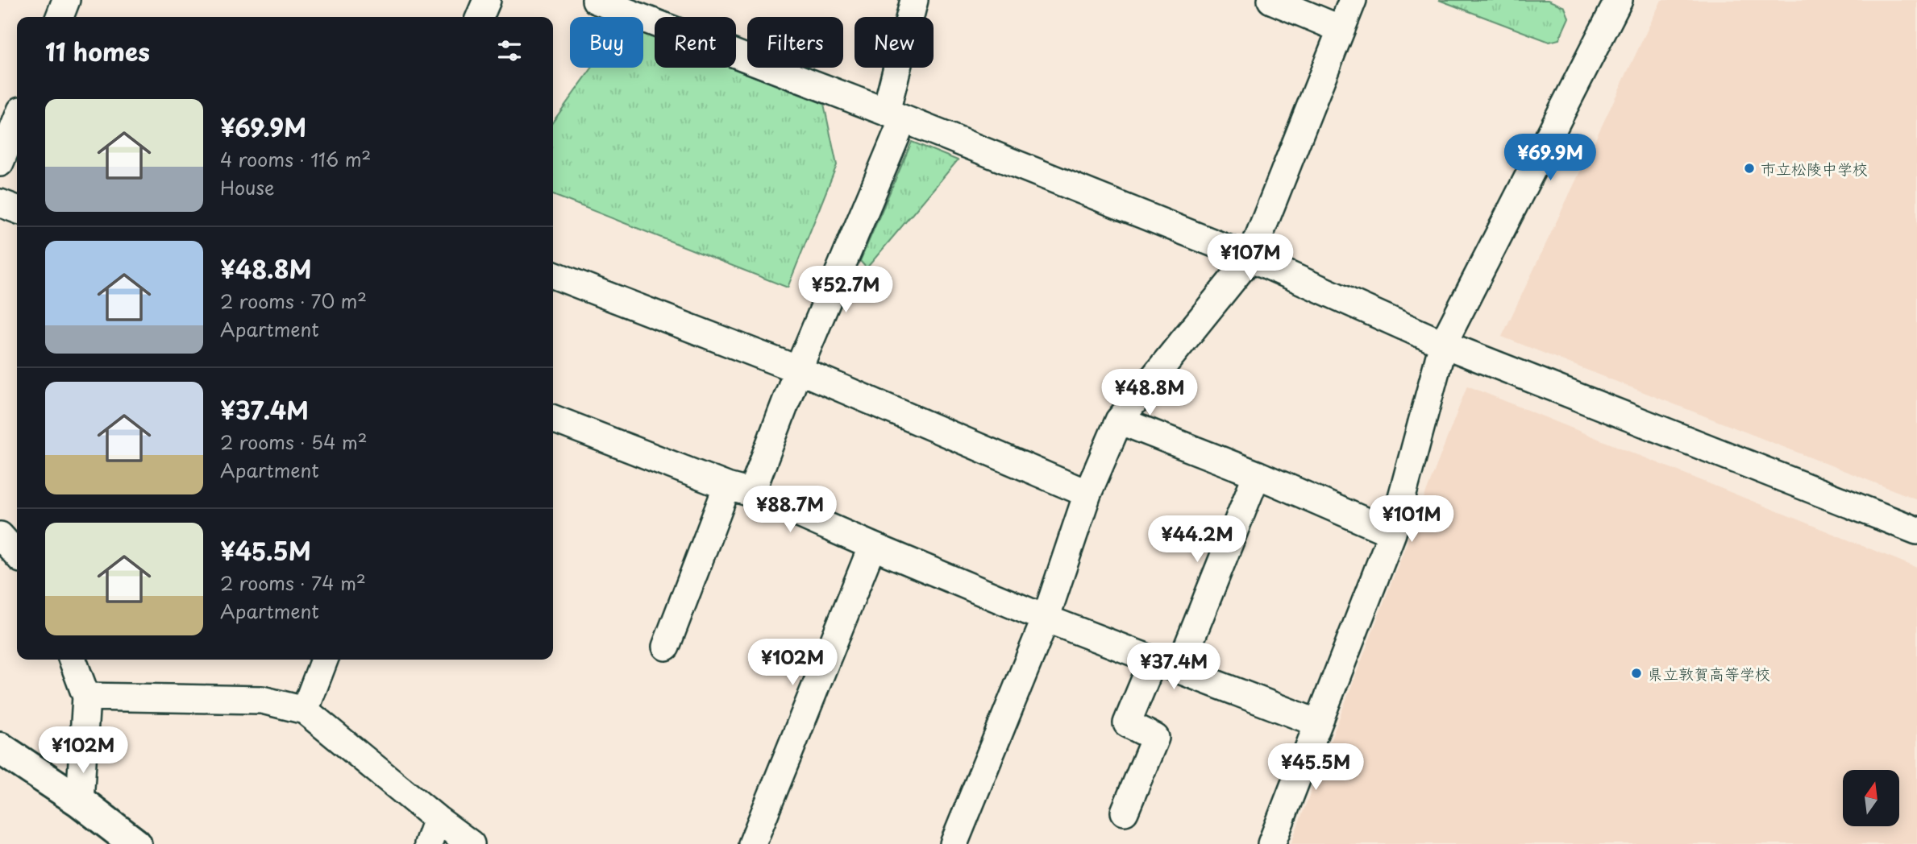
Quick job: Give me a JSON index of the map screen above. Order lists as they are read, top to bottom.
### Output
{
  "places": ["市立松陵中学校", "県立敦賀高等学校"],
  "north": "top",
  "page": {
    "chip": [
      "Buy",
      "Rent",
      "Filters",
      "New"
    ],
    "heading": "11 homes",
    "list": [
      {
        "name": "¥69.9M",
        "note": "4 rooms · 116 m² · House"
      },
      {
        "name": "¥48.8M",
        "note": "2 rooms · 70 m² · Apartment"
      },
      {
        "name": "¥37.4M",
        "note": "2 rooms · 54 m² · Apartment"
      },
      {
        "name": "¥45.5M",
        "note": "2 rooms · 74 m² · Apartment"
      }
    ],
    "price": [
      "¥69.9M",
      "¥107M",
      "¥52.7M",
      "¥48.8M",
      "¥88.7M",
      "¥101M",
      "¥44.2M",
      "¥102M",
      "¥37.4M",
      "¥102M",
      "¥45.5M"
    ]
  }
}
